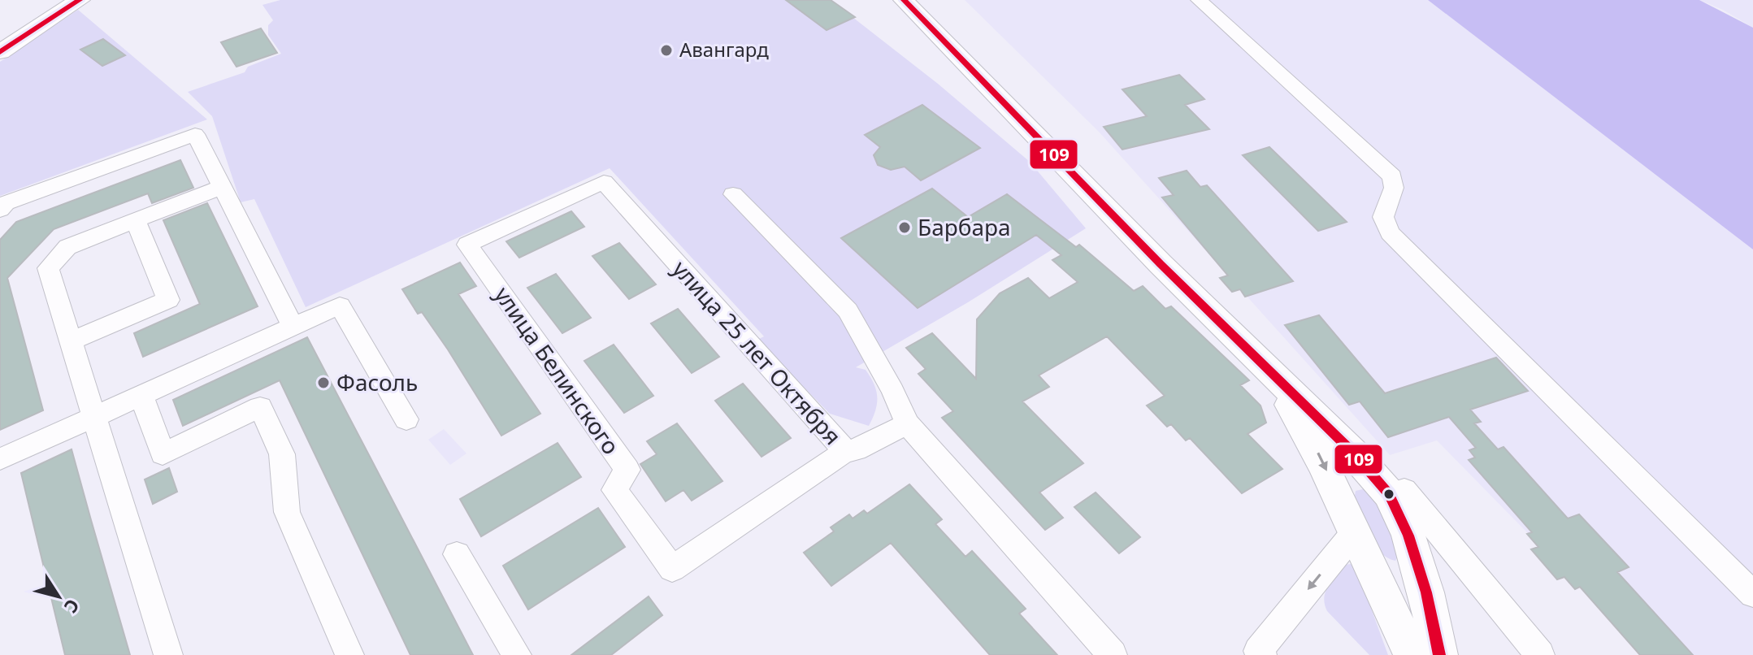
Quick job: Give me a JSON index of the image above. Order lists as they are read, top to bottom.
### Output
{
  "streets": {
    "street": ["улица 25 лет Октября", "улица Белинского"]
  },
  "crossings": [
    ["улица 25 лет Октября", "улица Белинского"]
  ],
  "places": ["Авангард", "Барбара", "Фасоль"],
  "lines": ["transit line 109"],
  "north": "bottom right"
}
